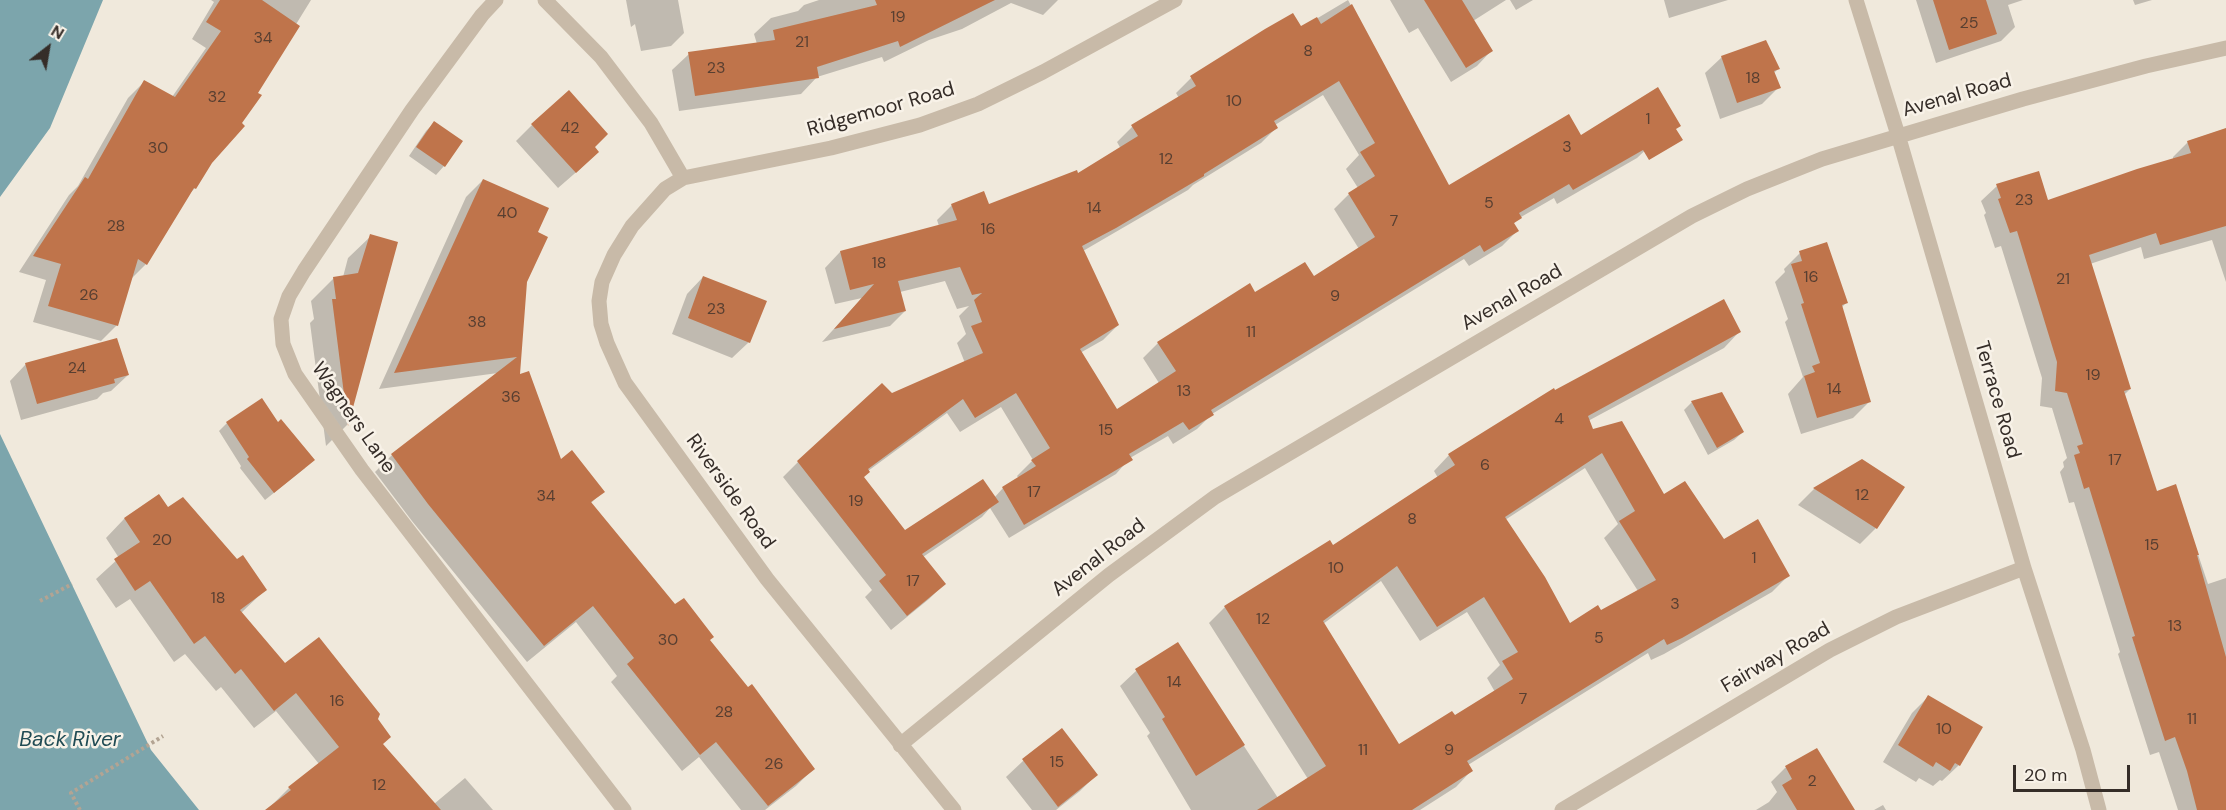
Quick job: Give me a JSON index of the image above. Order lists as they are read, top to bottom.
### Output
{
  "streets": {
    "street": [
      "Avenal Road",
      "Ridgemoor Road",
      "Terrace Road",
      "Wagners Lane",
      "Riverside Road",
      "Fairway Road"
    ]
  },
  "crossings": [
    ["Avenal Road", "Terrace Road"],
    ["Avenal Road", "Riverside Road"],
    ["Ridgemoor Road", "Riverside Road"],
    ["Terrace Road", "Fairway Road"]
  ],
  "water": ["Back River"],
  "house_numbers": [
    "19",
    "25",
    "34",
    "21",
    "8",
    "23",
    "18",
    "32",
    "10",
    "1",
    "42",
    "3",
    "30",
    "12",
    "23",
    "5",
    "14",
    "40",
    "7",
    "28",
    "16",
    "18",
    "16",
    "21",
    "26",
    "9",
    "23",
    "38",
    "11",
    "24",
    "19",
    "14",
    "13",
    "36",
    "4",
    "15",
    "17",
    "6",
    "17",
    "12",
    "34",
    "19",
    "8",
    "20",
    "15",
    "1",
    "10",
    "17",
    "18",
    "3",
    "12",
    "13",
    "5",
    "30",
    "14",
    "7",
    "16",
    "28",
    "11",
    "10",
    "11",
    "9",
    "15",
    "26",
    "2",
    "12"
  ],
  "scale_bar": "20 m",
  "north": "top right"
}
